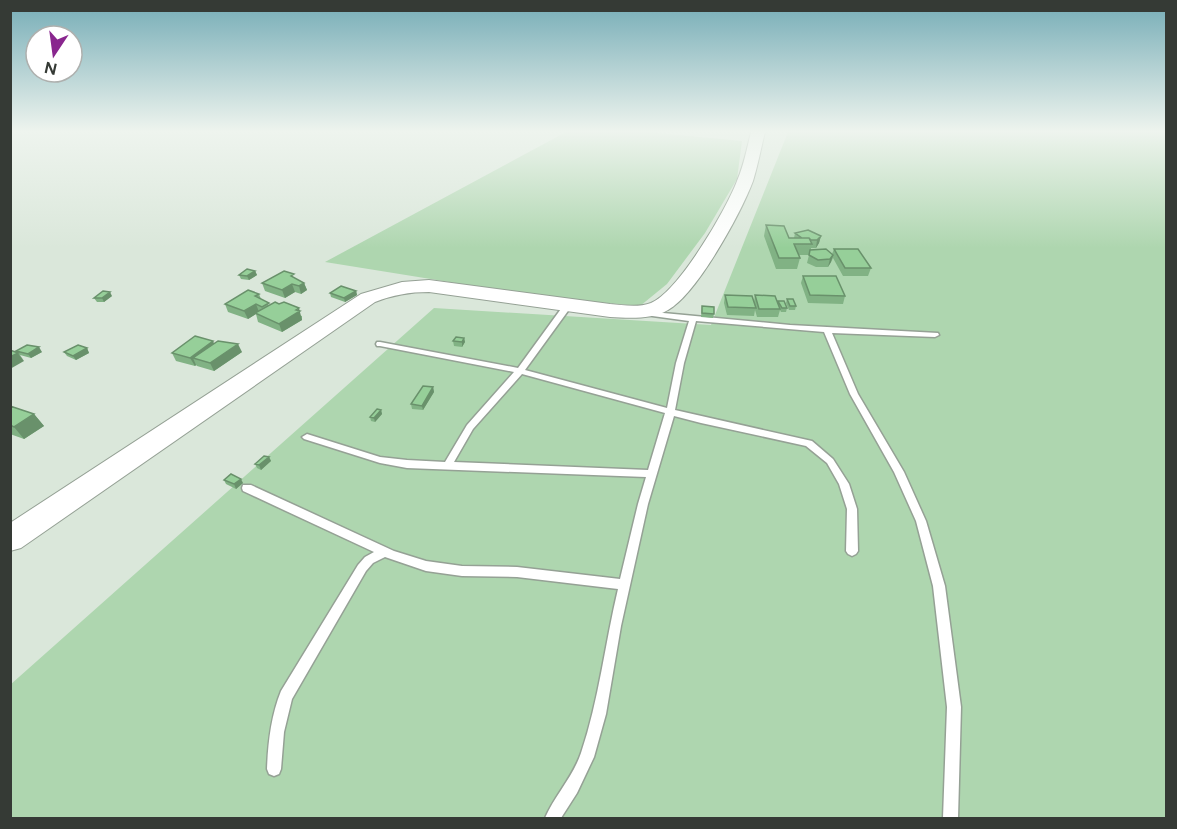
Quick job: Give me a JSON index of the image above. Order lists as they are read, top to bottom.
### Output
{
  "north": "bottom"
}
